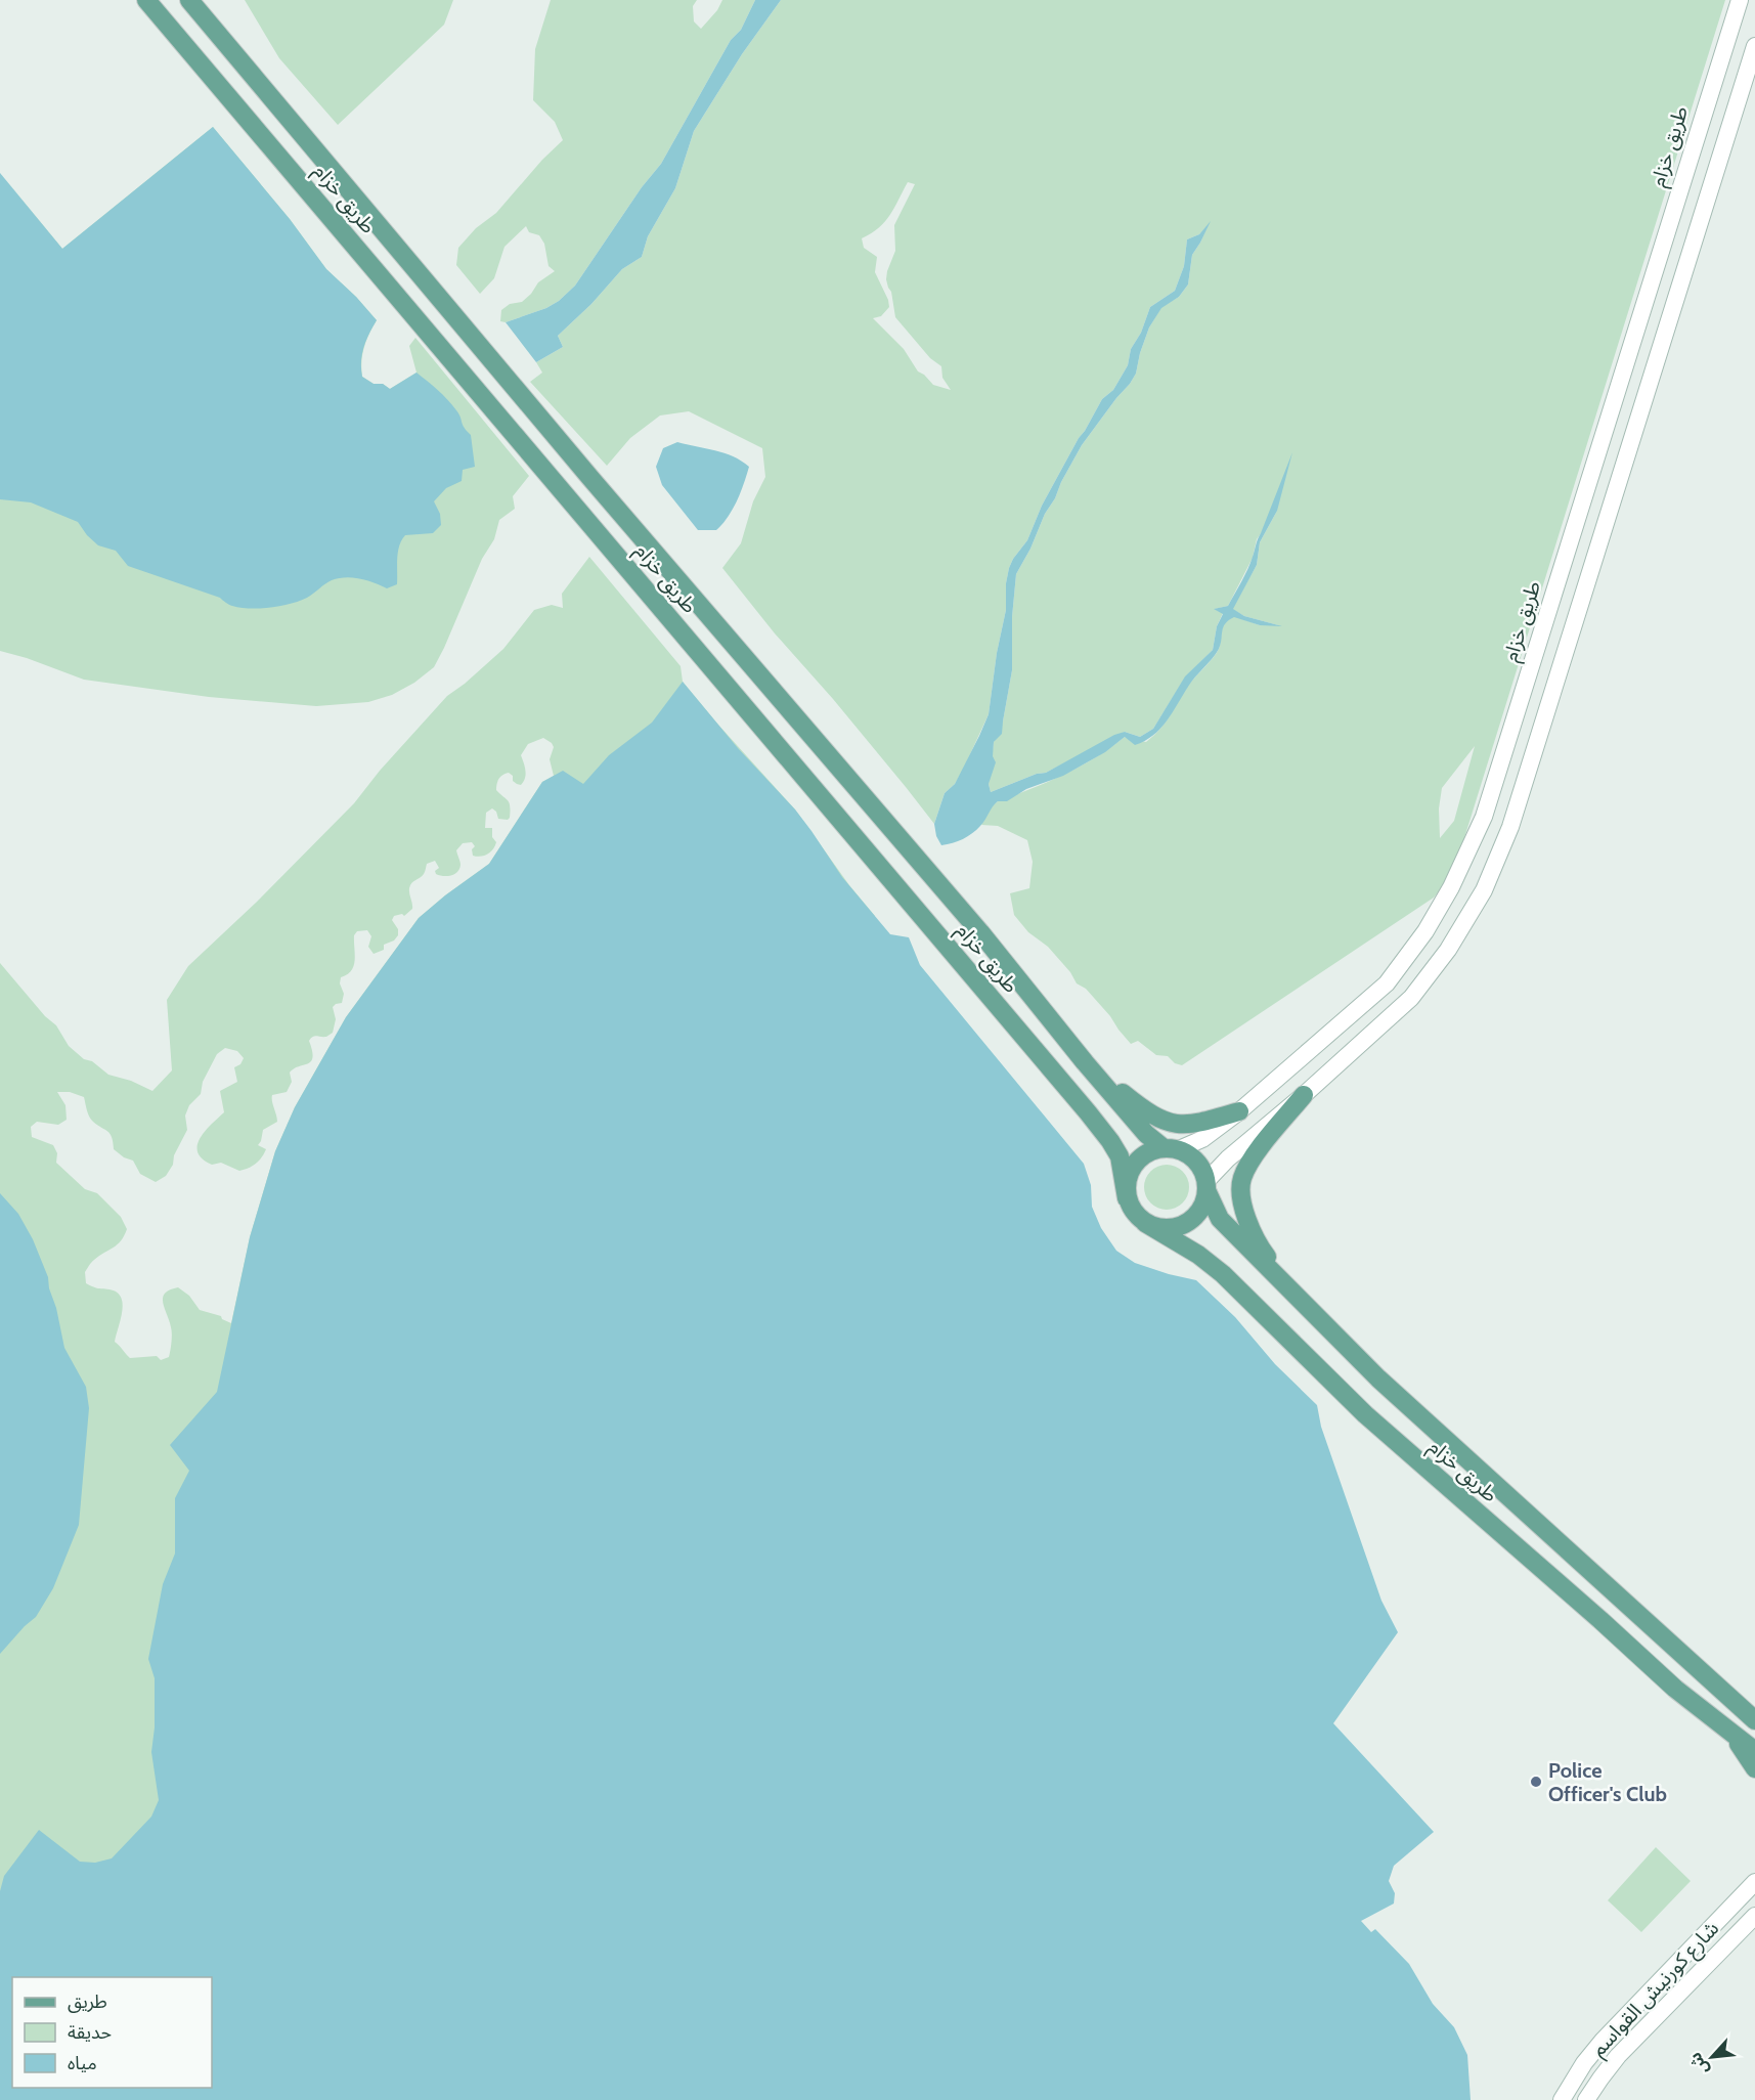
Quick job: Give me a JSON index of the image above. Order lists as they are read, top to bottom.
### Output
{
  "streets": {
    "main road": ["طريق خزام", "شارع كورنيش القواسم"]
  },
  "places": ["Police Officer's Club"],
  "legend": ["طريق", "حديقة", "مياه"],
  "north": "bottom left"
}
